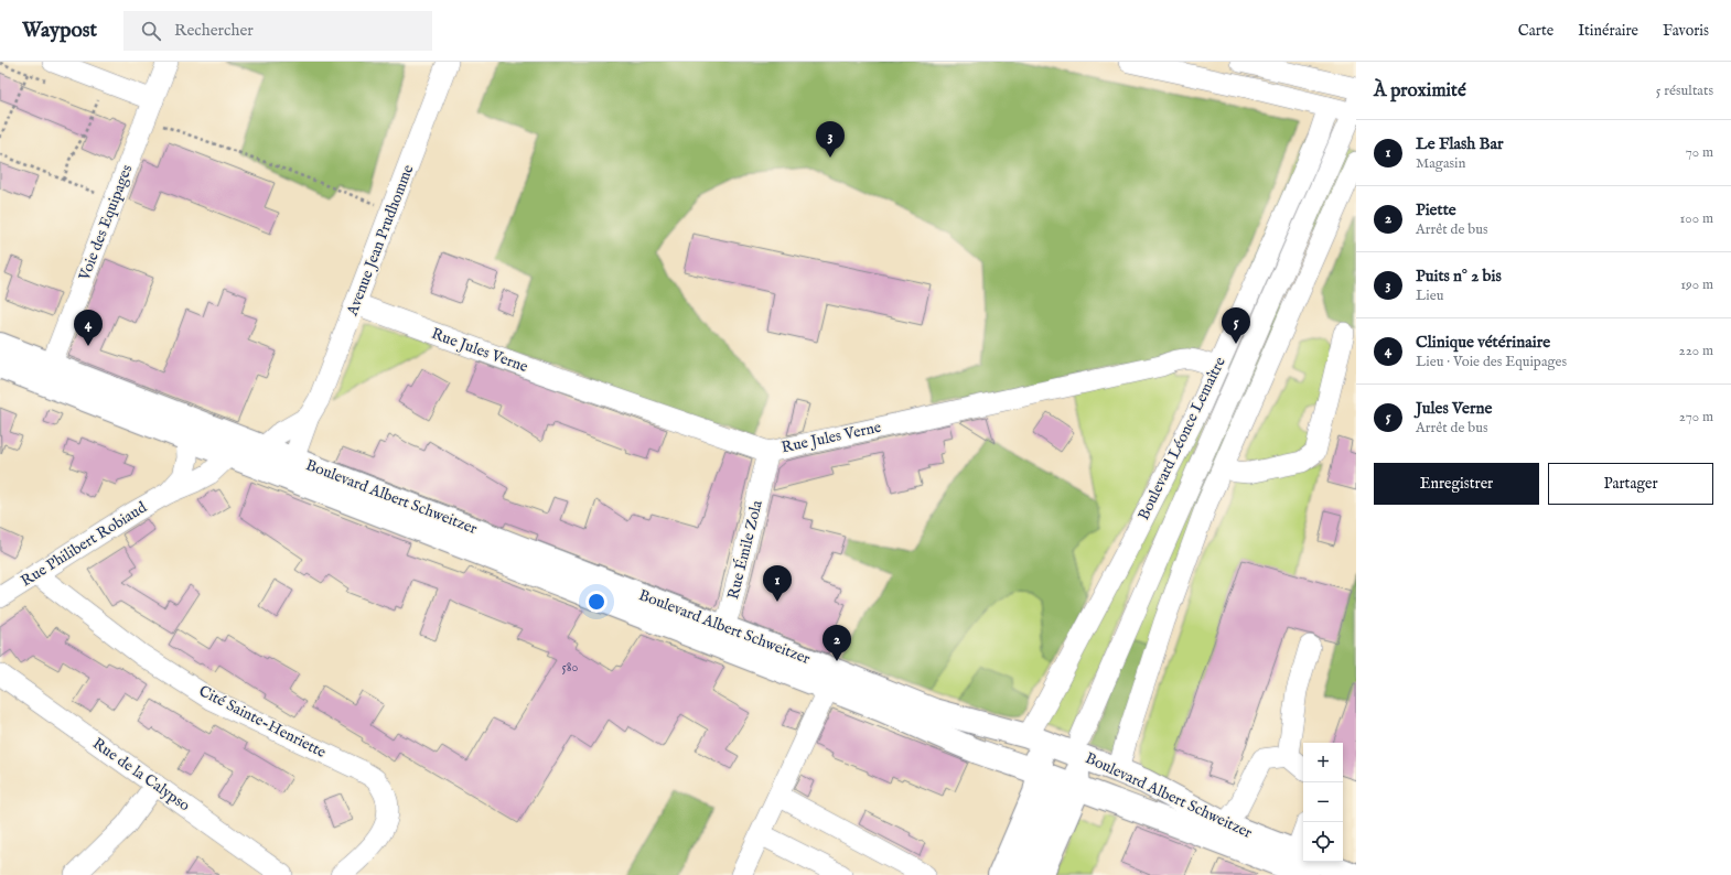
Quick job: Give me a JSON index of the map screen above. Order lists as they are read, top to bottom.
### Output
{
  "streets": {
    "main road": ["Boulevard Albert Schweitzer"],
    "street": [
      "Voie des Equipages",
      "Avenue Jean Prudhomme",
      "Rue Jules Verne",
      "Boulevard Léonce Lemaître",
      "Rue Philibert Robiaud",
      "Rue Émile Zola",
      "Cité Sainte-Henriette",
      "Rue de la Calypso"
    ]
  },
  "crossings": [
    ["Voie des Equipages", "Boulevard Albert Schweitzer"],
    ["Avenue Jean Prudhomme", "Rue Jules Verne"],
    ["Avenue Jean Prudhomme", "Boulevard Albert Schweitzer"],
    ["Rue Jules Verne", "Boulevard Léonce Lemaître"],
    ["Rue Jules Verne", "Rue Émile Zola"],
    ["Boulevard Léonce Lemaître", "Boulevard Albert Schweitzer"],
    ["Boulevard Albert Schweitzer", "Rue Philibert Robiaud"],
    ["Boulevard Albert Schweitzer", "Rue Émile Zola"],
    ["Rue Philibert Robiaud", "Cité Sainte-Henriette"]
  ],
  "house_numbers": ["580"],
  "page": {
    "header": "Waypost",
    "search": "Rechercher",
    "nav": ["Carte", "Itinéraire", "Favoris"],
    "heading": ["À proximité", "5 résultats"],
    "list": [
      {
        "mark": "1",
        "name": "Le Flash Bar",
        "note": "Magasin",
        "value": "70 m"
      },
      {
        "mark": "2",
        "name": "Piette",
        "note": "Arrêt de bus",
        "value": "100 m"
      },
      {
        "mark": "3",
        "name": "Puits n° 2 bis",
        "note": "Lieu",
        "value": "190 m"
      },
      {
        "mark": "4",
        "name": "Clinique vétérinaire",
        "note": "Lieu · Voie des Equipages",
        "value": "220 m"
      },
      {
        "mark": "5",
        "name": "Jules Verne",
        "note": "Arrêt de bus",
        "value": "270 m"
      }
    ],
    "pins": [
      "3",
      "5",
      "4",
      "1",
      "2"
    ],
    "buttons": ["Enregistrer", "Partager"],
    "map_buttons": ["+", "−"]
  }
}
